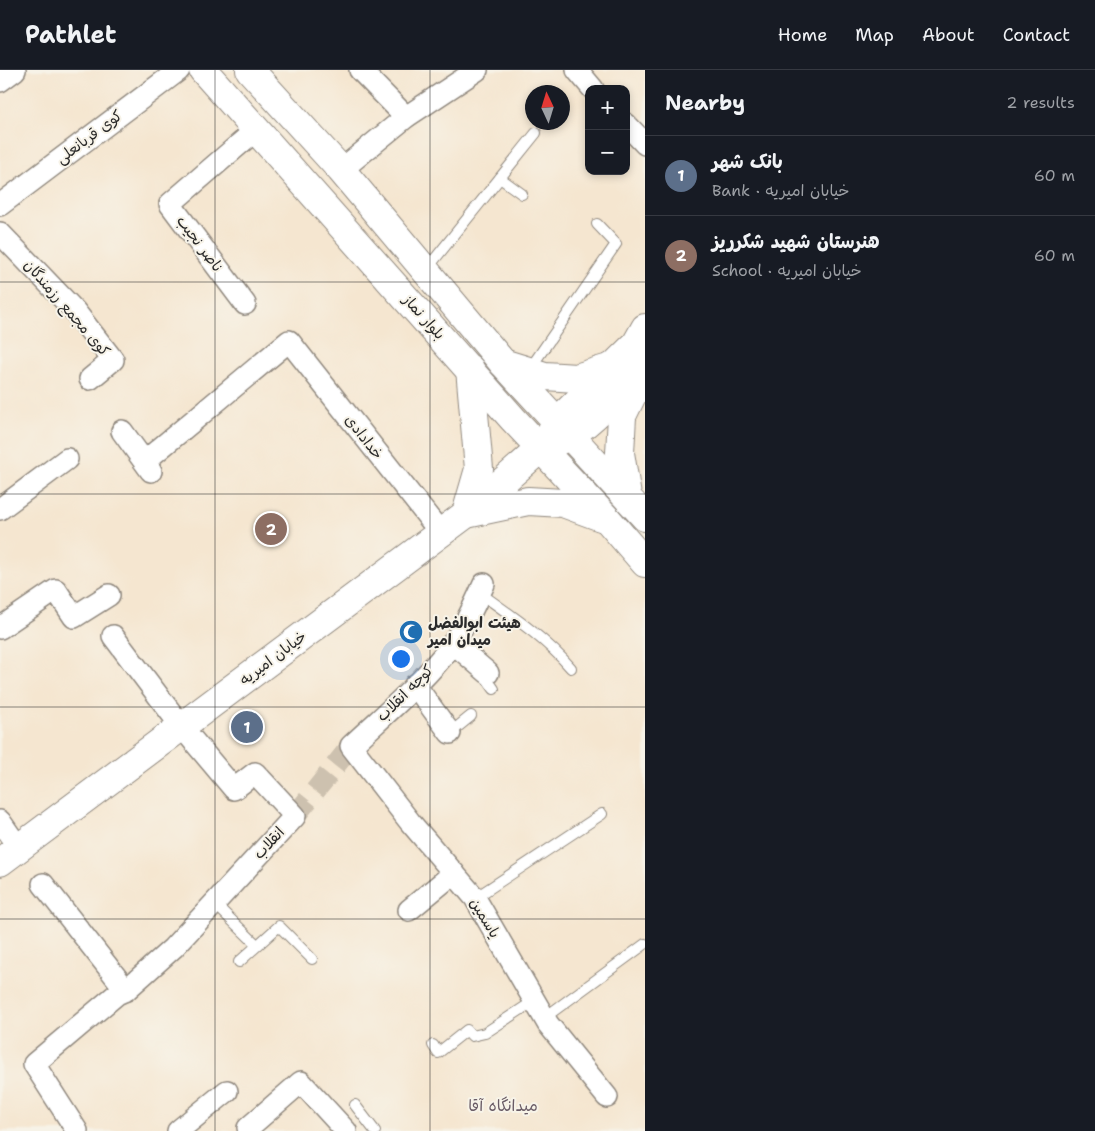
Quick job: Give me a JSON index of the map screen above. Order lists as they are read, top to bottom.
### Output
{
  "streets": {
    "main road": ["بلوار نماز", "خیابان امیریه"],
    "street": [
      "کوی قربانعلی",
      "ناصر نجیب",
      "کوی مجمع رزمندگان",
      "خدادادی",
      "کوچه انقلاب",
      "انقلاب",
      "یاسمین"
    ]
  },
  "crossings": [
    ["ناصر نجیب", "بلوار نماز"],
    ["بلوار نماز", "خیابان امیریه"],
    ["خدادادی", "خیابان امیریه"],
    ["خیابان امیریه", "انقلاب"],
    ["کوچه انقلاب", "یاسمین"]
  ],
  "districts": ["میدانگاه آقا"],
  "places": {
    "mosque": ["هیئت ابوالفضل میدان امیر"]
  },
  "north": "top",
  "page": {
    "header": "Pathlet",
    "nav": [
      "Home",
      "Map",
      "About",
      "Contact"
    ],
    "heading": ["Nearby", "2 results"],
    "map_buttons": ["+", "−"],
    "list": [
      {
        "mark": "1",
        "name": "بانک شهر",
        "note": "Bank · خیابان امیریه",
        "value": "60 m"
      },
      {
        "mark": "2",
        "name": "هنرستان شهید شکرریز",
        "note": "School · خیابان امیریه",
        "value": "60 m"
      }
    ],
    "pins": ["2", "1"]
  }
}
